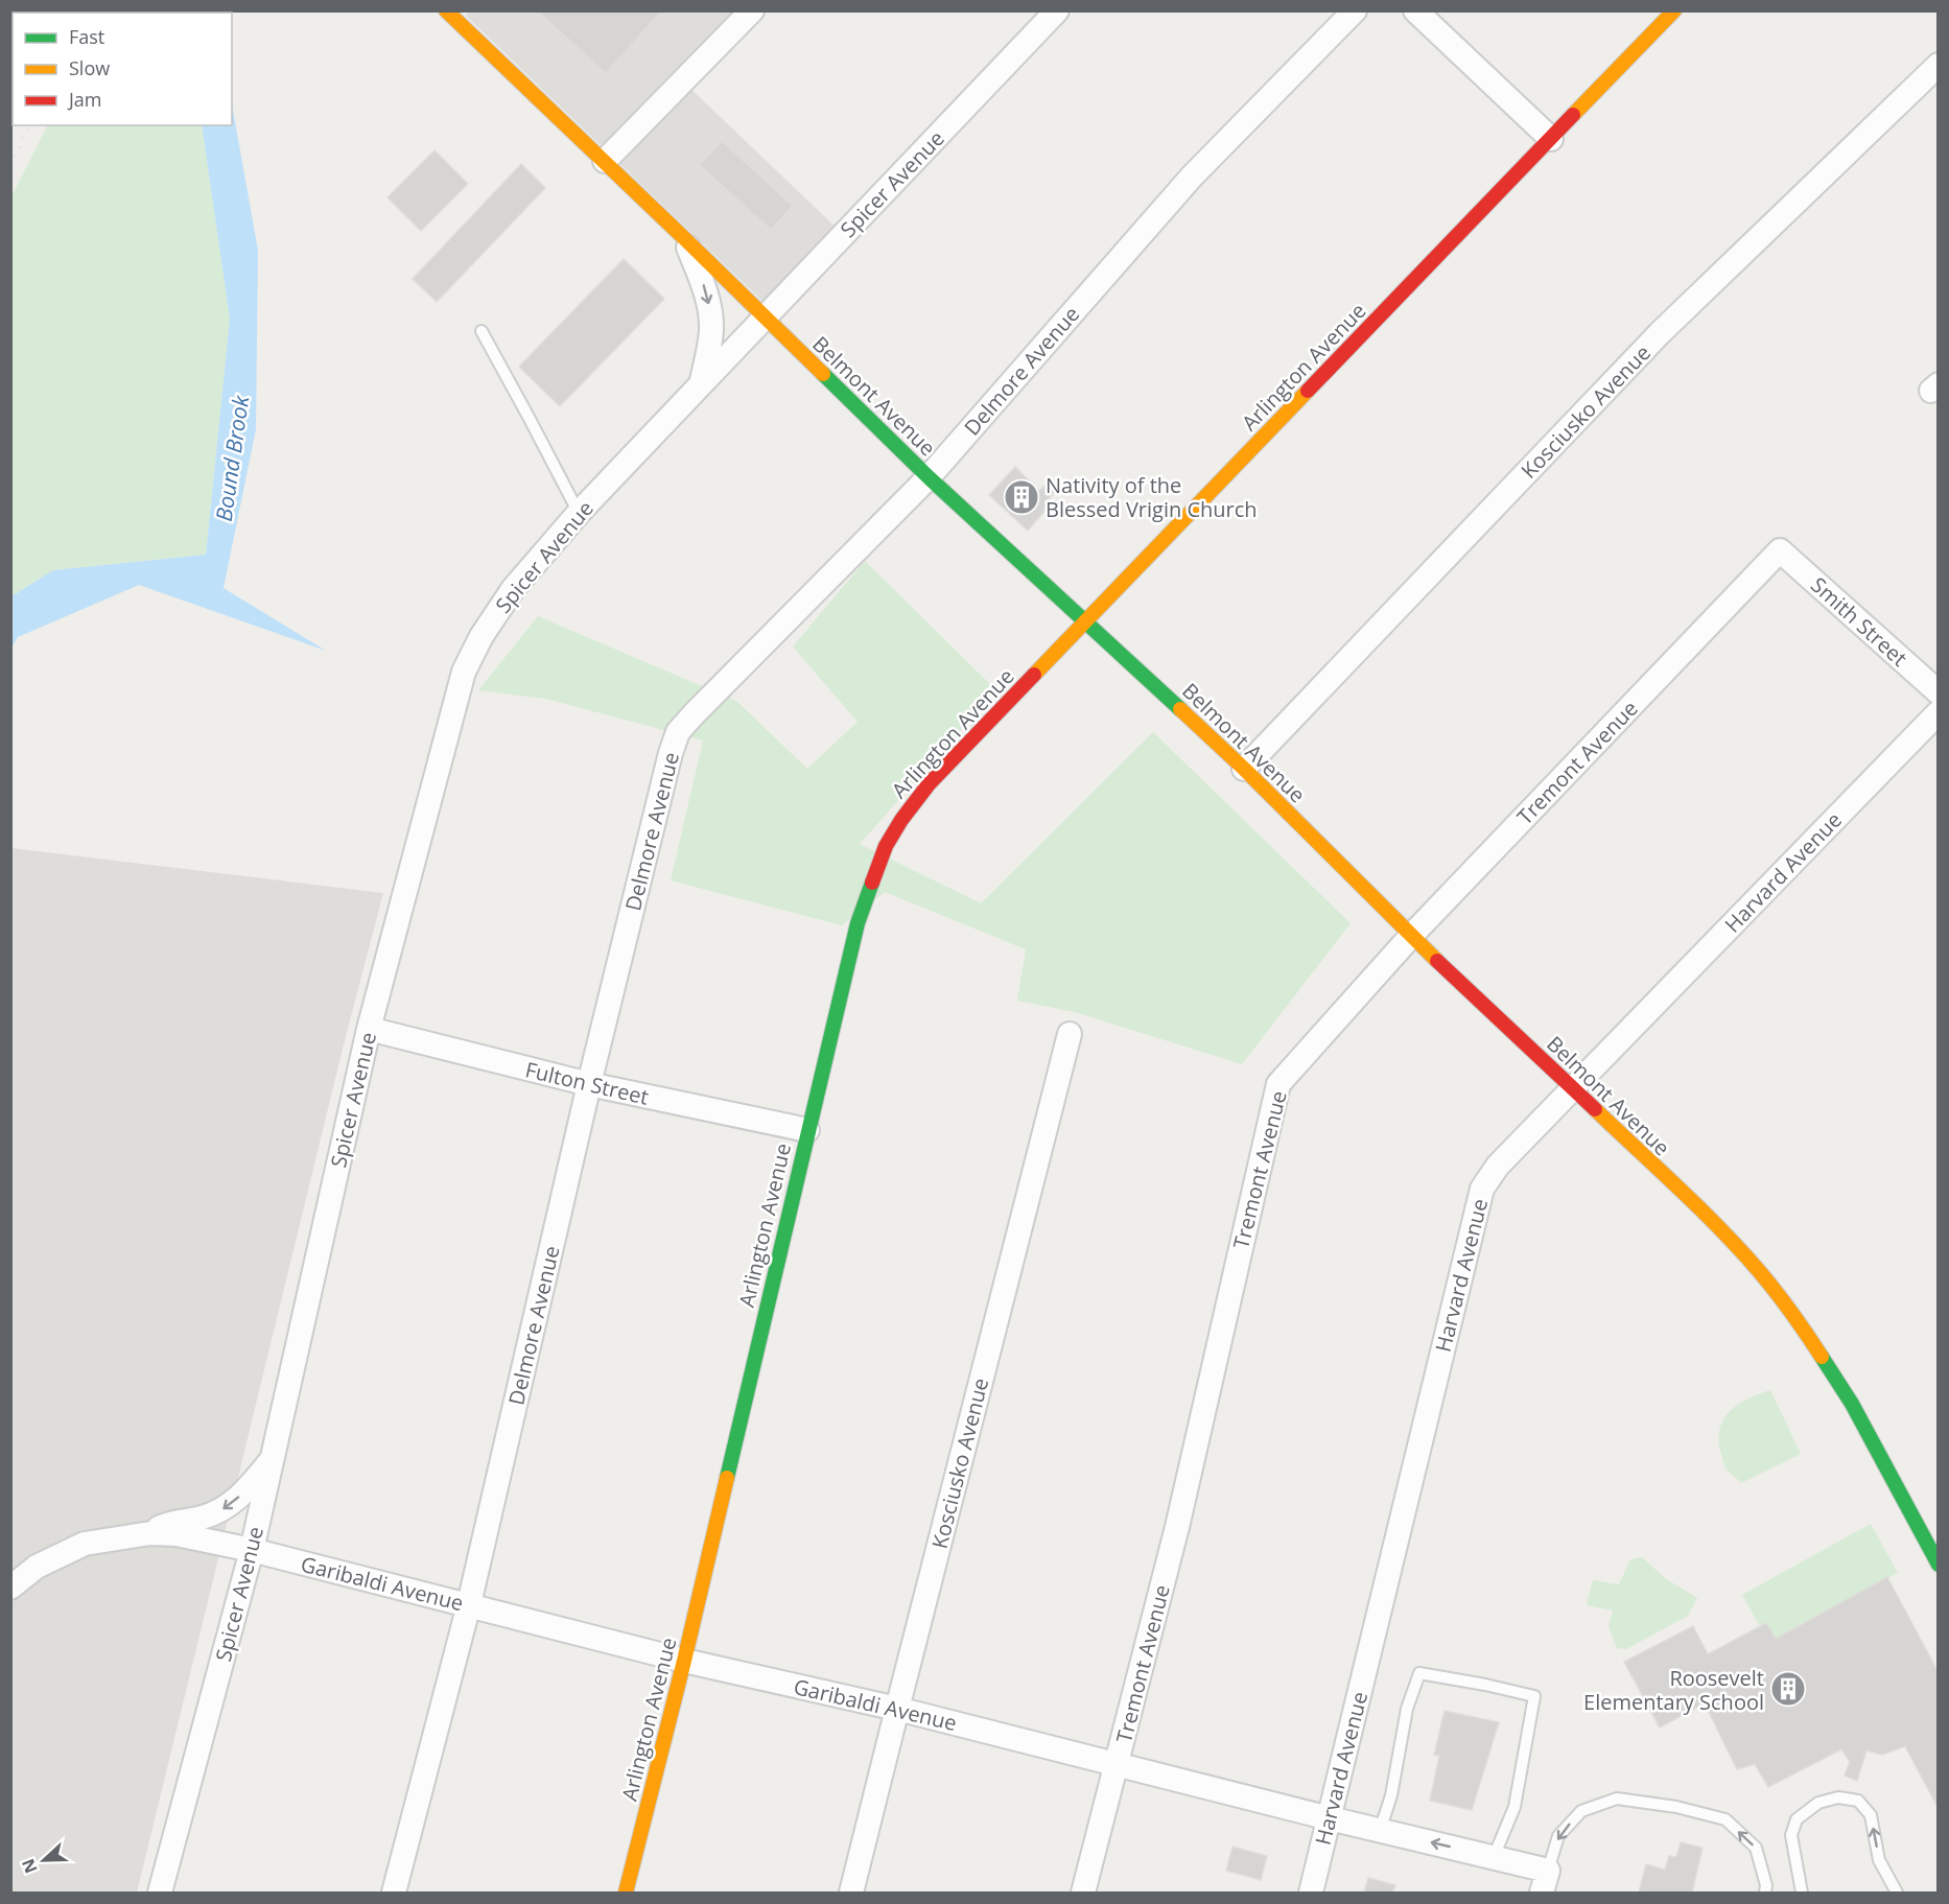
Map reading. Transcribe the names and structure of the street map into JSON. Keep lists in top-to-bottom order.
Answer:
{
  "streets": {
    "street": [
      "Spicer Avenue",
      "Arlington Avenue",
      "Delmore Avenue",
      "Belmont Avenue",
      "Kosciusko Avenue",
      "Smith Street",
      "Tremont Avenue",
      "Harvard Avenue",
      "Fulton Street",
      "Garibaldi Avenue"
    ]
  },
  "crossings": [
    ["Spicer Avenue", "Belmont Avenue"],
    ["Spicer Avenue", "Fulton Street"],
    ["Spicer Avenue", "Garibaldi Avenue"],
    ["Arlington Avenue", "Belmont Avenue"],
    ["Arlington Avenue", "Fulton Street"],
    ["Arlington Avenue", "Garibaldi Avenue"],
    ["Delmore Avenue", "Belmont Avenue"],
    ["Delmore Avenue", "Fulton Street"],
    ["Delmore Avenue", "Garibaldi Avenue"],
    ["Belmont Avenue", "Kosciusko Avenue"],
    ["Belmont Avenue", "Tremont Avenue"],
    ["Belmont Avenue", "Harvard Avenue"],
    ["Kosciusko Avenue", "Garibaldi Avenue"],
    ["Smith Street", "Tremont Avenue"],
    ["Tremont Avenue", "Garibaldi Avenue"],
    ["Harvard Avenue", "Garibaldi Avenue"]
  ],
  "water": ["Bound Brook"],
  "places": {
    "building": ["Nativity of the Blessed Vrigin Church", "Roosevelt Elementary School"]
  },
  "legend": ["Fast", "Slow", "Jam"],
  "north": "left"
}
